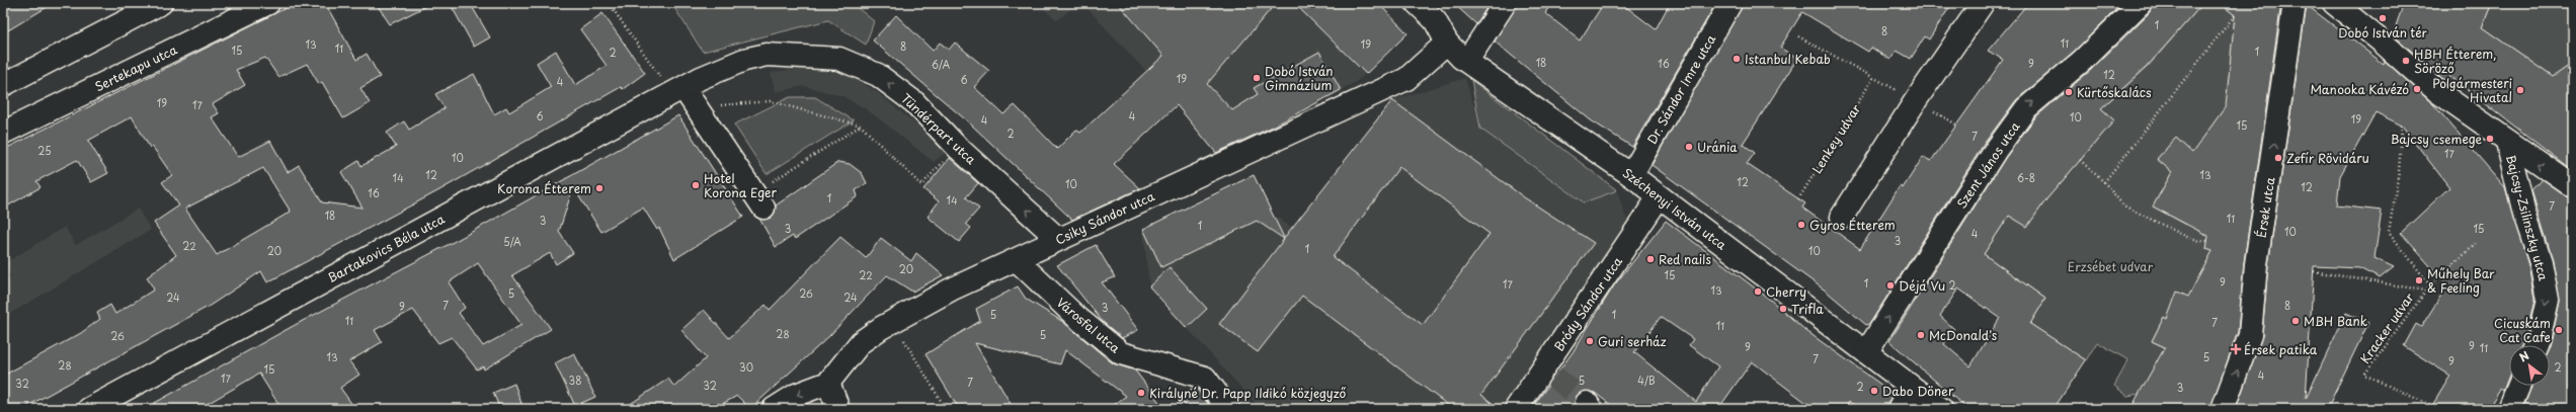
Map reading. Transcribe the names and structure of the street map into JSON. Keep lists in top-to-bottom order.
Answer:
{
  "streets": {
    "street": [
      "Sertekapu utca",
      "Dr. Sándor Imre utca",
      "Tündérpart utca",
      "Szent János utca",
      "Érsek utca",
      "Széchenyi István utca",
      "Csiky Sándor utca",
      "Bajcsy-Zsilinszky utca",
      "Bartakovics Béla utca",
      "Bródy Sándor utca",
      "Városfal utca"
    ],
    "path": ["Lenkey udvar", "Kracker udvar"]
  },
  "crossings": [
    ["Dr. Sándor Imre utca", "Széchenyi István utca"],
    ["Tündérpart utca", "Csiky Sándor utca"],
    ["Tündérpart utca", "Bartakovics Béla utca"],
    ["Szent János utca", "Széchenyi István utca"],
    ["Széchenyi István utca", "Csiky Sándor utca"],
    ["Széchenyi István utca", "Bródy Sándor utca"],
    ["Csiky Sándor utca", "Városfal utca"]
  ],
  "one_way": ["Tündérpart utca", "Érsek utca", "Bajcsy-Zsilinszky utca"],
  "parks": ["Erzsébet udvar"],
  "places": {
    "other": [
      "Dobó István tér",
      "Istanbul Kebab",
      "HBH Étterem, Söröző",
      "Dobó István Gimnázium",
      "Manooka Kávézó",
      "Polgármesteri Hivatal",
      "Kürtőskalács",
      "Bajcsy csemege",
      "Uránia",
      "Zefír Rövidáru",
      "Hotel Korona Eger",
      "Korona Étterem",
      "Gyros Étterem",
      "Red nails",
      "Műhely Bar & Feeling",
      "Déjá Vu",
      "Cherry",
      "Trifla",
      "MBH Bank",
      "Cicuskám Cat Cafe",
      "McDonald's",
      "Guri serház",
      "Dabo Döner",
      "Királyné Dr. Papp Ildikó közjegyző"
    ],
    "health": ["Érsek patika"]
  },
  "house_numbers": [
    "1",
    "8",
    "11",
    "13",
    "19",
    "8",
    "11",
    "15",
    "1",
    "2",
    "18",
    "16",
    "9",
    "6/A",
    "12",
    "19",
    "6",
    "4",
    "19",
    "17",
    "6",
    "4",
    "10",
    "19",
    "4",
    "15",
    "2",
    "7",
    "25",
    "17",
    "10",
    "12",
    "13",
    "14",
    "6-8",
    "12",
    "10",
    "12",
    "16",
    "1",
    "14",
    "7",
    "18",
    "11",
    "3",
    "1",
    "3",
    "15",
    "10",
    "4",
    "3",
    "5/A",
    "22",
    "1",
    "20",
    "10",
    "20",
    "22",
    "15",
    "9",
    "1",
    "17",
    "2",
    "13",
    "5",
    "26",
    "24",
    "24",
    "7",
    "8",
    "9",
    "3",
    "5",
    "1",
    "11",
    "7",
    "11",
    "28",
    "5",
    "26",
    "9",
    "9",
    "11",
    "13",
    "5",
    "7",
    "9",
    "28",
    "30",
    "2",
    "15",
    "4",
    "17",
    "38",
    "5",
    "4/B",
    "7",
    "32",
    "32",
    "2",
    "3"
  ],
  "north": "top left"
}
